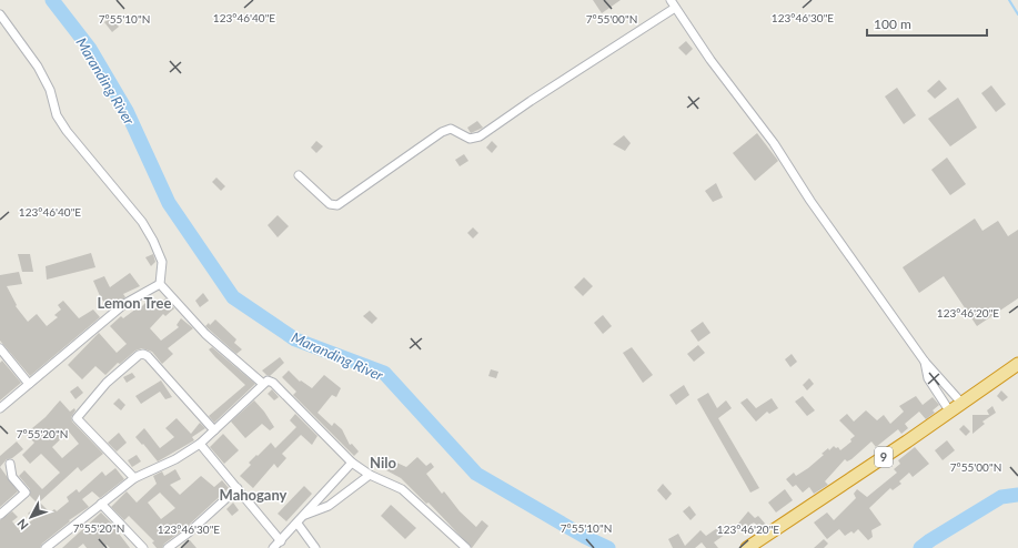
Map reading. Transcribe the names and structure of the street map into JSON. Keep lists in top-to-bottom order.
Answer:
{
  "streets": {
    "highway": ["9"]
  },
  "districts": ["Lemon Tree", "Nilo", "Mahogany"],
  "water": ["Maranding River"],
  "scale_bar": "100 m",
  "north": "bottom left",
  "coordinates": [
    "123°46'40\"E",
    "123°46'30\"E",
    "7°55'10\"N",
    "7°55'00\"N",
    "123°46'20\"E",
    "7°55'20\"N"
  ]
}
